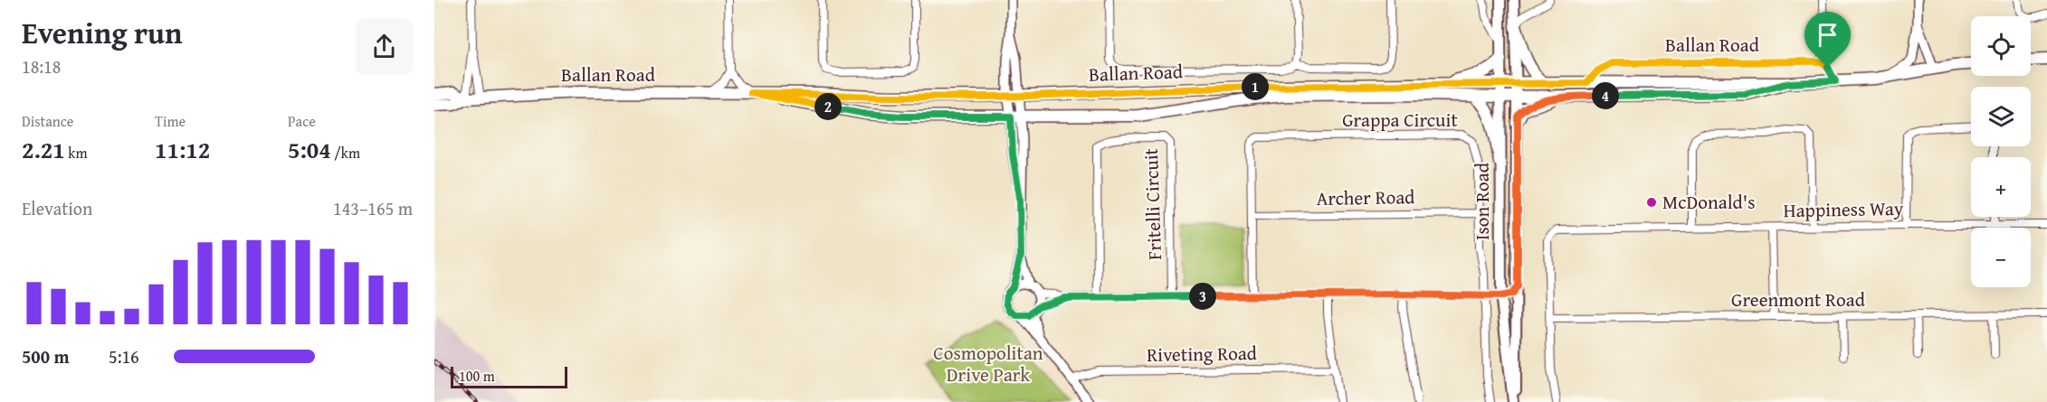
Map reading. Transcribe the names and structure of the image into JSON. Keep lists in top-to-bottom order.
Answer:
{
  "streets": {
    "main road": ["Ballan Road", "Ison Road"],
    "street": [
      "Grappa Circuit",
      "Archer Road",
      "Fritelli Circuit",
      "Happiness Way",
      "Greenmont Road",
      "Riveting Road"
    ]
  },
  "crossings": [
    ["Ballan Road", "Ison Road"],
    ["Grappa Circuit", "Archer Road"],
    ["Happiness Way", "Greenmont Road"]
  ],
  "parks": ["Cosmopolitan Drive Park"],
  "places": ["McDonald's"],
  "scale_bar": "100 m",
  "page": {
    "heading": ["Evening run", "18:18"],
    "map_buttons": ["+", "−"],
    "pins": [
      "1",
      "4",
      "2",
      "3"
    ],
    "stats": [
      ["Distance", "2.21 km"],
      ["Time", "11:12"],
      ["Pace", "5:04 /km"]
    ],
    "chart": ["Elevation", "143–165 m"],
    "list": [
      {
        "name": "500 m",
        "note": "5:16"
      }
    ],
    "scale": "100 m"
  }
}
